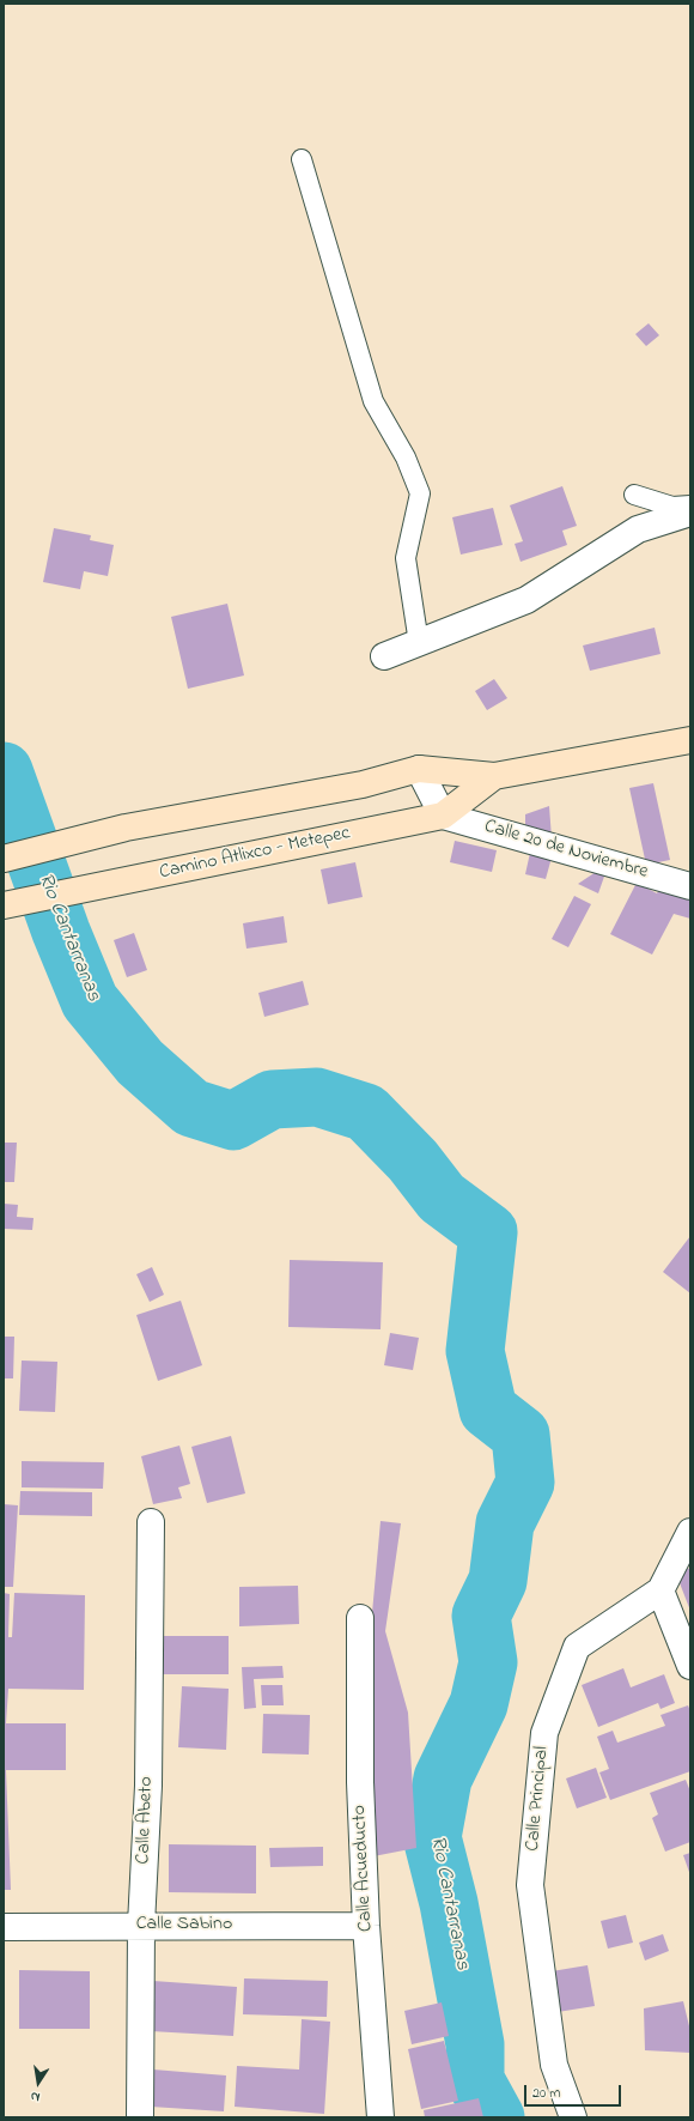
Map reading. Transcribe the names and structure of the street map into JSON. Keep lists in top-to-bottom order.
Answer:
{
  "streets": {
    "main road": ["Camino Atlixco - Metepec"],
    "street": [
      "Calle 20 de Noviembre",
      "Calle Principal",
      "Calle Abeto",
      "Calle Acueducto",
      "Calle Sabino"
    ]
  },
  "crossings": [
    ["Calle 20 de Noviembre", "Camino Atlixco - Metepec"],
    ["Calle Abeto", "Calle Sabino"],
    ["Calle Acueducto", "Calle Sabino"]
  ],
  "water": ["Rio Cantarranas"],
  "scale_bar": "20 m",
  "north": "bottom"
}
